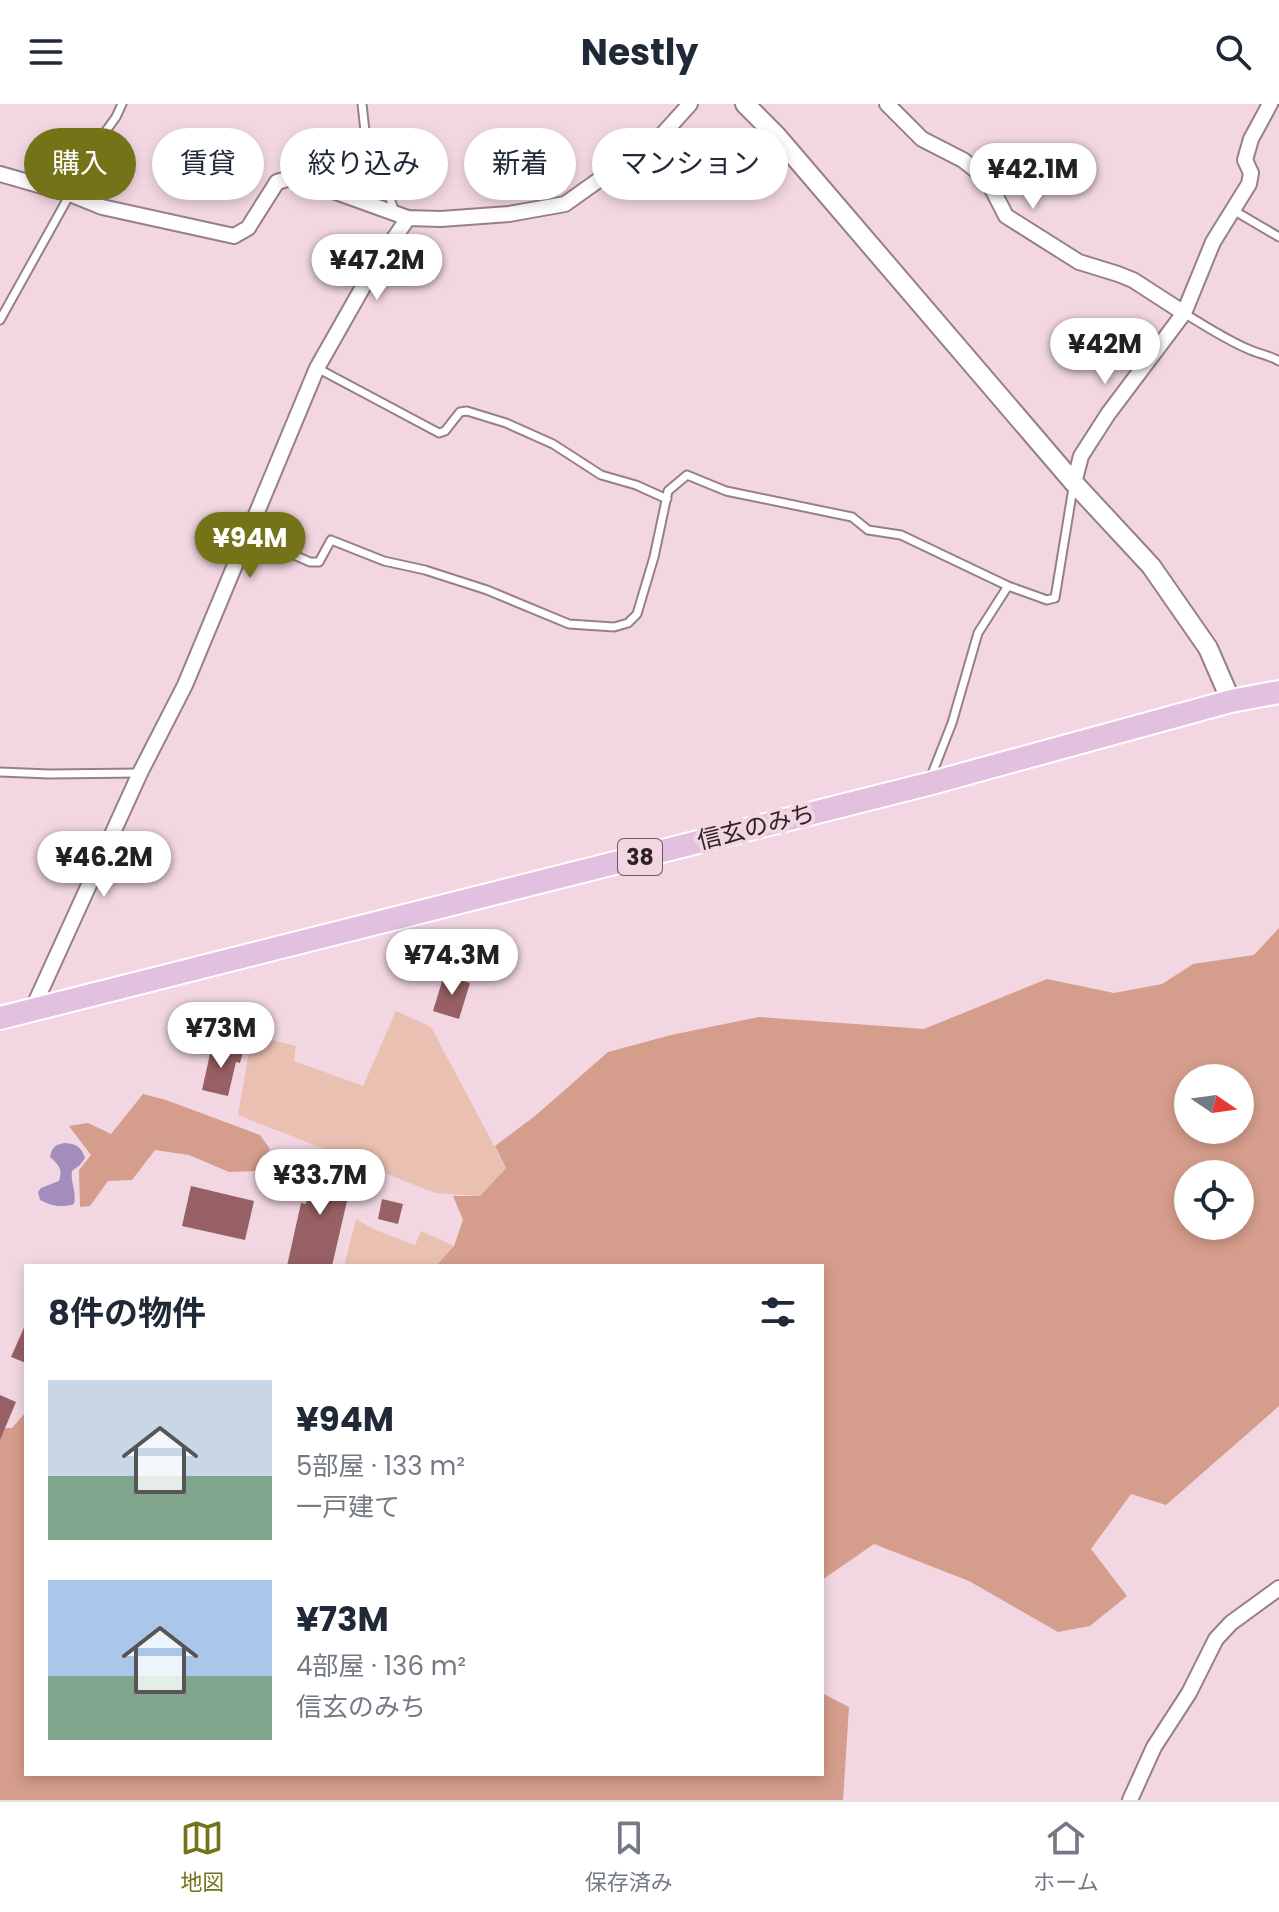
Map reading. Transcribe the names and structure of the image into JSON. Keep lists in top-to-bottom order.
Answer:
{
  "streets": {
    "main road": ["信玄のみち", "38"]
  },
  "north": "right",
  "page": {
    "header": "Nestly",
    "chip": [
      "購入",
      "賃貸",
      "絞り込み",
      "新着",
      "マンション"
    ],
    "price": [
      "¥42.1M",
      "¥47.2M",
      "¥42M",
      "¥94M",
      "¥46.2M",
      "¥74.3M",
      "¥73M",
      "¥33.7M"
    ],
    "heading": "8件の物件",
    "list": [
      {
        "name": "¥94M",
        "note": "5部屋 · 133 m² · 一戸建て"
      },
      {
        "name": "¥73M",
        "note": "4部屋 · 136 m² · 信玄のみち"
      }
    ],
    "tabs": ["地図", "保存済み", "ホーム"]
  }
}
